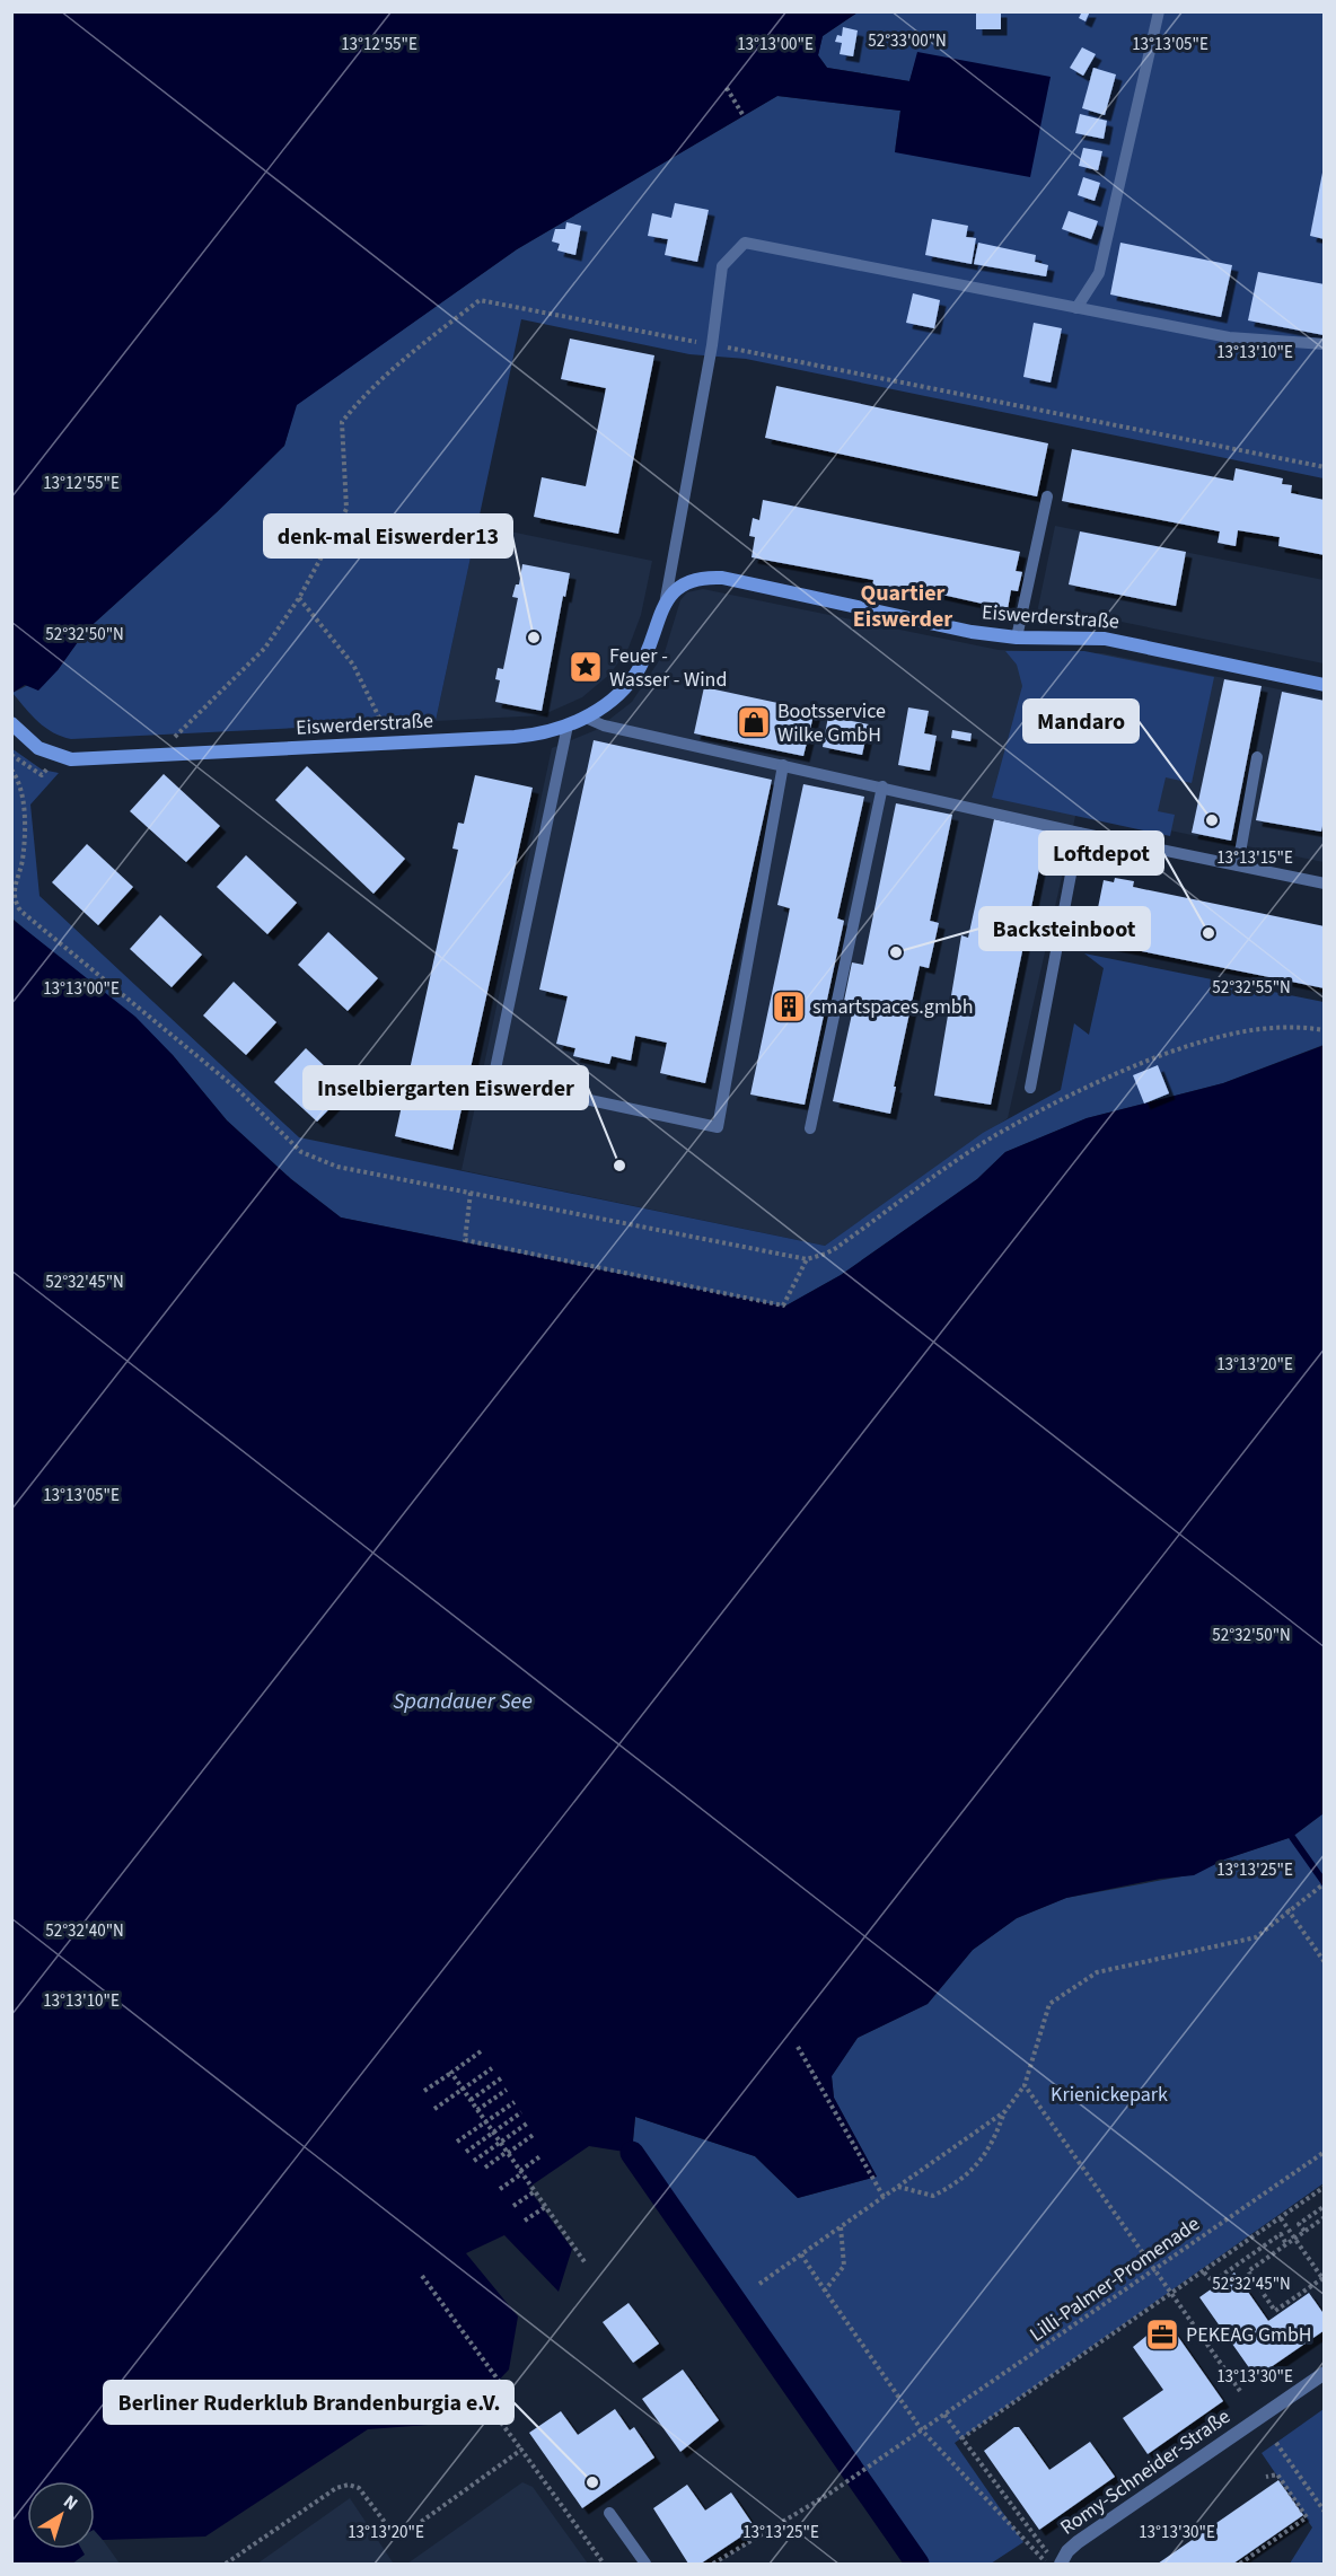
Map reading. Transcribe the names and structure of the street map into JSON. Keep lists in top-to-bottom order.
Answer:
{
  "streets": {
    "street": ["Eiswerderstraße", "Romy-Schneider-Straße"],
    "path": ["Lilli-Palmer-Promenade"]
  },
  "districts": ["Quartier Eiswerder"],
  "water": ["Spandauer See"],
  "parks": ["Krienickepark"],
  "places": {
    "other": [
      "denk-mal Eiswerder13",
      "Mandaro",
      "Loftdepot",
      "Backsteinboot",
      "Inselbiergarten Eiswerder",
      "Berliner Ruderklub Brandenburgia e.V."
    ],
    "place": ["Feuer - Wasser - Wind"],
    "shop": ["Bootsservice Wilke GmbH"],
    "building": ["smartspaces.gmbh"],
    "office": ["PEKEAG GmbH"]
  },
  "north": "top right",
  "coordinates": [
    "52°33'00\"N",
    "13°12'55\"E",
    "13°13'05\"E",
    "13°13'00\"E",
    "13°13'10\"E",
    "52°32'50\"N",
    "13°13'15\"E",
    "52°32'55\"N",
    "52°32'45\"N",
    "13°13'20\"E",
    "13°13'25\"E",
    "52°32'40\"N",
    "13°13'30\"E"
  ]
}
